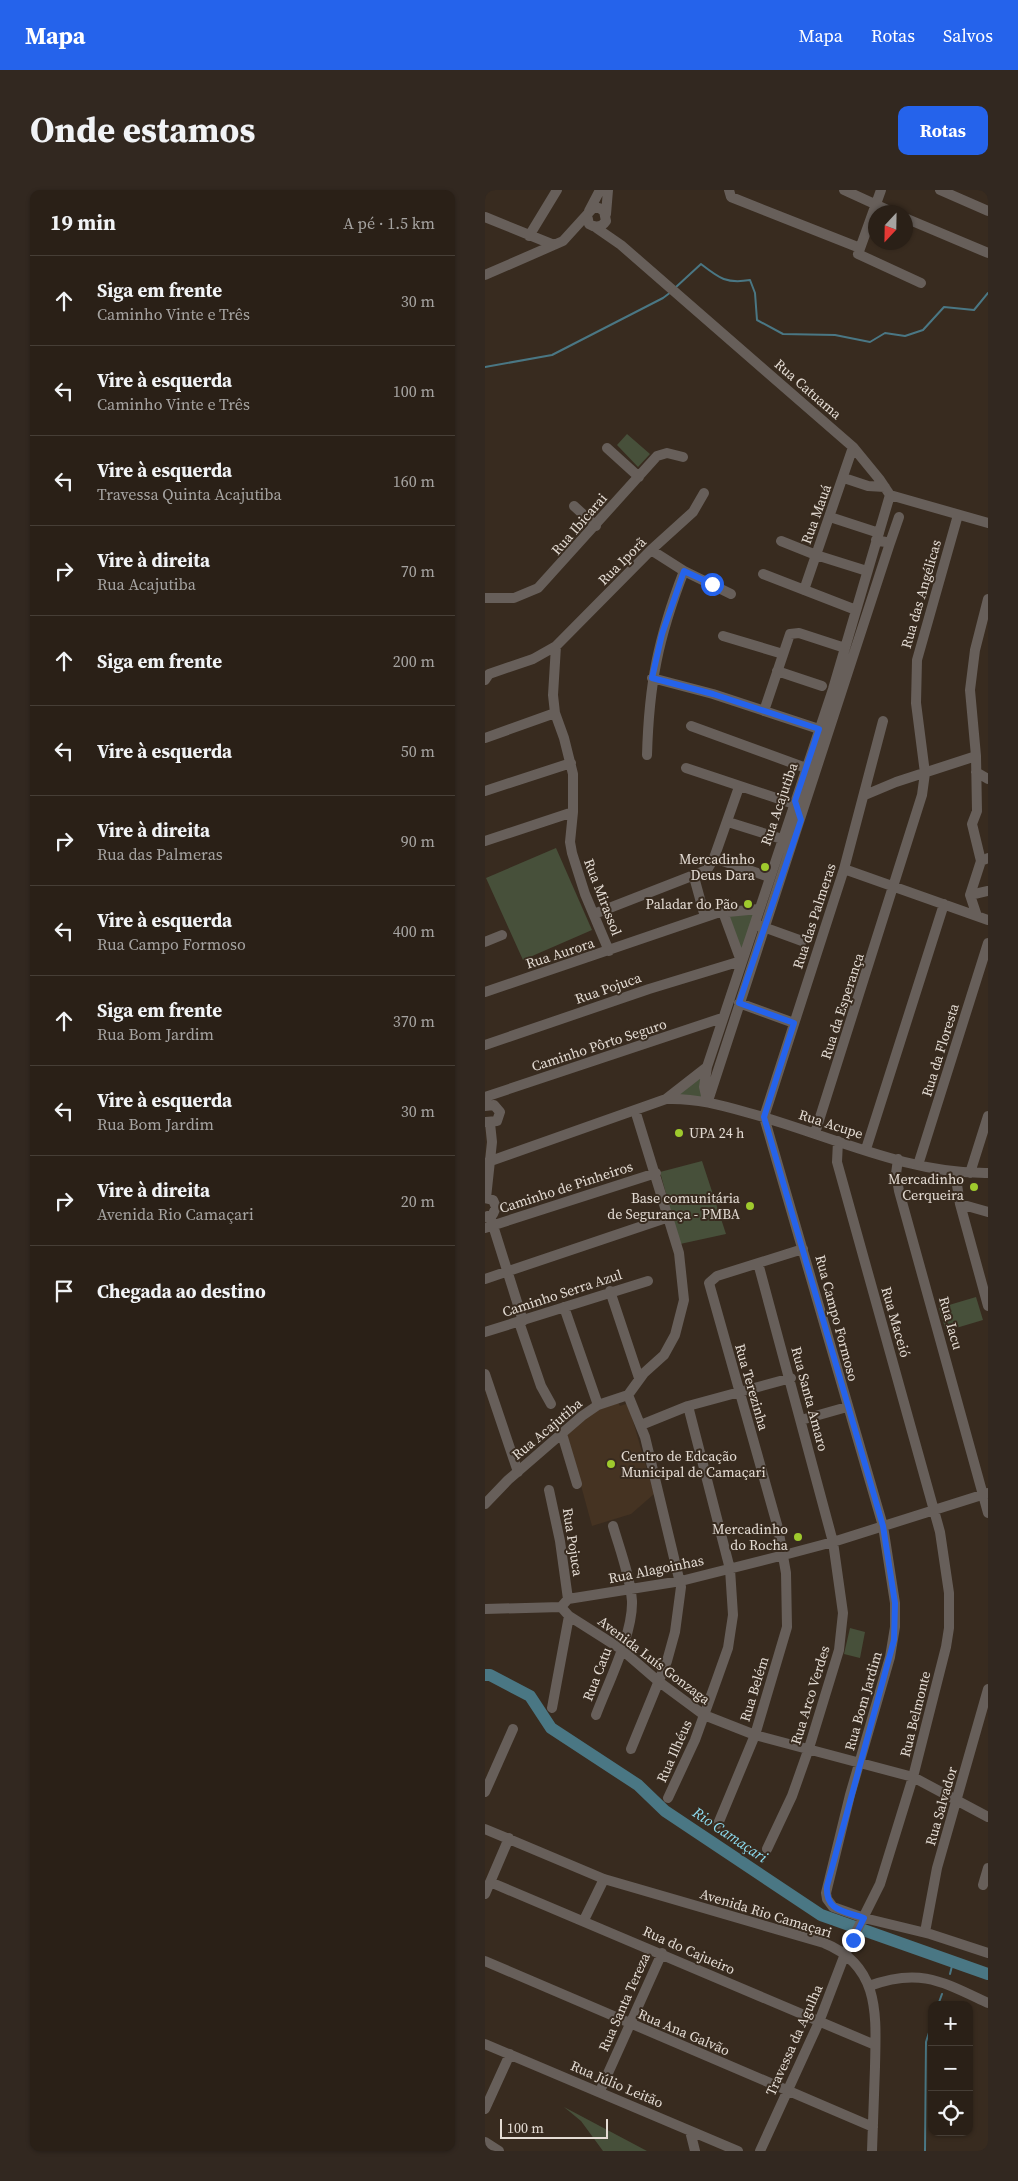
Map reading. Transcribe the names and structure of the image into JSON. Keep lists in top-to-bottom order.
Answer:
{
  "streets": {
    "street": [
      "Rua Catuama",
      "Rua Mauá",
      "Rua Ibicarai",
      "Rua Iporã",
      "Rua das Angélicas",
      "Rua Acajutiba",
      "Rua Mirassol",
      "Rua das Palmeras",
      "Rua Aurora",
      "Rua Pojuca",
      "Rua da Esperança",
      "Caminho Pôrto Seguro",
      "Rua da Floresta",
      "Rua Acupe",
      "Caminho de Pinheiros",
      "Caminho Serra Azul",
      "Rua Campo Formoso",
      "Rua Maceió",
      "Rua Iacu",
      "Rua Terezinha",
      "Rua Santa Amaro",
      "Rua Alagoinhas",
      "Avenida Luís Gonzaga",
      "Rua Catu",
      "Rua Belém",
      "Rua Arco Verdes",
      "Rua Bom Jardim",
      "Rua Belmonte",
      "Rua Ilhéus",
      "Rua Salvador",
      "Avenida Rio Camaçari",
      "Rua do Cajueiro",
      "Rua Santa Tereza",
      "Rua Ana Galvão",
      "Travessa da Agulha",
      "Rua Júlio Leitão"
    ]
  },
  "crossings": [
    ["Rua Catuama", "Rua Mauá"],
    ["Rua Catuama", "Rua Acajutiba"],
    ["Rua Iporã", "Rua Mirassol"],
    ["Rua das Angélicas", "Rua da Esperança"],
    ["Rua Acajutiba", "Rua Aurora"],
    ["Rua Acajutiba", "Rua Pojuca"],
    ["Rua Acajutiba", "Caminho Pôrto Seguro"],
    ["Rua Acajutiba", "Rua Acupe"],
    ["Rua Mirassol", "Rua Aurora"],
    ["Rua das Palmeras", "Rua Acupe"],
    ["Rua das Palmeras", "Rua Campo Formoso"],
    ["Rua Pojuca", "Rua Alagoinhas"],
    ["Rua Pojuca", "Avenida Luís Gonzaga"],
    ["Rua da Esperança", "Rua Acupe"],
    ["Rua da Floresta", "Rua Acupe"],
    ["Rua Acupe", "Rua Campo Formoso"],
    ["Rua Acupe", "Rua Maceió"],
    ["Rua Acupe", "Rua Iacu"],
    ["Rua Campo Formoso", "Rua Alagoinhas"],
    ["Rua Campo Formoso", "Rua Bom Jardim"],
    ["Rua Maceió", "Rua Alagoinhas"],
    ["Rua Maceió", "Rua Belmonte"],
    ["Rua Iacu", "Rua Alagoinhas"],
    ["Rua Terezinha", "Rua Santa Amaro"],
    ["Rua Terezinha", "Rua Alagoinhas"],
    ["Rua Terezinha", "Rua Belém"],
    ["Rua Santa Amaro", "Rua Alagoinhas"],
    ["Rua Santa Amaro", "Rua Arco Verdes"],
    ["Rua Alagoinhas", "Avenida Luís Gonzaga"],
    ["Rua Alagoinhas", "Rua Catu"],
    ["Rua Alagoinhas", "Rua Belém"],
    ["Rua Alagoinhas", "Rua Arco Verdes"],
    ["Rua Alagoinhas", "Rua Bom Jardim"],
    ["Rua Alagoinhas", "Rua Belmonte"],
    ["Rua Alagoinhas", "Rua Ilhéus"],
    ["Avenida Luís Gonzaga", "Rua Catu"],
    ["Avenida Luís Gonzaga", "Rua Belém"],
    ["Avenida Luís Gonzaga", "Rua Arco Verdes"],
    ["Avenida Luís Gonzaga", "Rua Bom Jardim"],
    ["Avenida Luís Gonzaga", "Rua Belmonte"],
    ["Avenida Luís Gonzaga", "Rua Ilhéus"],
    ["Avenida Luís Gonzaga", "Rua Salvador"],
    ["Rua Bom Jardim", "Rua Belmonte"],
    ["Rua Bom Jardim", "Rua Salvador"],
    ["Rua Bom Jardim", "Travessa da Agulha"],
    ["Rua Belmonte", "Travessa da Agulha"],
    ["Avenida Rio Camaçari", "Rua do Cajueiro"],
    ["Avenida Rio Camaçari", "Rua Ana Galvão"],
    ["Avenida Rio Camaçari", "Travessa da Agulha"],
    ["Rua do Cajueiro", "Rua Santa Tereza"],
    ["Rua do Cajueiro", "Travessa da Agulha"],
    ["Rua Santa Tereza", "Rua Ana Galvão"],
    ["Rua Santa Tereza", "Rua Júlio Leitão"],
    ["Rua Ana Galvão", "Travessa da Agulha"]
  ],
  "water": ["Rio Camaçari"],
  "places": [
    "Mercadinho Deus Dara",
    "Paladar do Pão",
    "UPA 24 h",
    "Mercadinho Cerqueira",
    "Base comunitária de Segurança - PMBA",
    "Centro de Edcação Municipal de Camaçari",
    "Mercadinho do Rocha"
  ],
  "scale_bar": "100 m",
  "north": "bottom",
  "page": {
    "header": "Mapa",
    "nav": ["Mapa", "Rotas", "Salvos"],
    "title": "Onde estamos",
    "buttons": "Rotas",
    "heading": ["19 min", "A pé · 1.5 km"],
    "list": [
      ["Siga em frente", "Caminho Vinte e Três", "30 m"],
      ["Vire à esquerda", "Caminho Vinte e Três", "100 m"],
      ["Vire à esquerda", "Travessa Quinta Acajutiba", "160 m"],
      ["Vire à direita", "Rua Acajutiba", "70 m"],
      ["Siga em frente", "200 m"],
      ["Vire à esquerda", "50 m"],
      ["Vire à direita", "Rua das Palmeras", "90 m"],
      ["Vire à esquerda", "Rua Campo Formoso", "400 m"],
      ["Siga em frente", "Rua Bom Jardim", "370 m"],
      ["Vire à esquerda", "Rua Bom Jardim", "30 m"],
      ["Vire à direita", "Avenida Rio Camaçari", "20 m"],
      "Chegada ao destino"
    ],
    "map_buttons": ["+", "−"],
    "scale": "100 m"
  }
}
